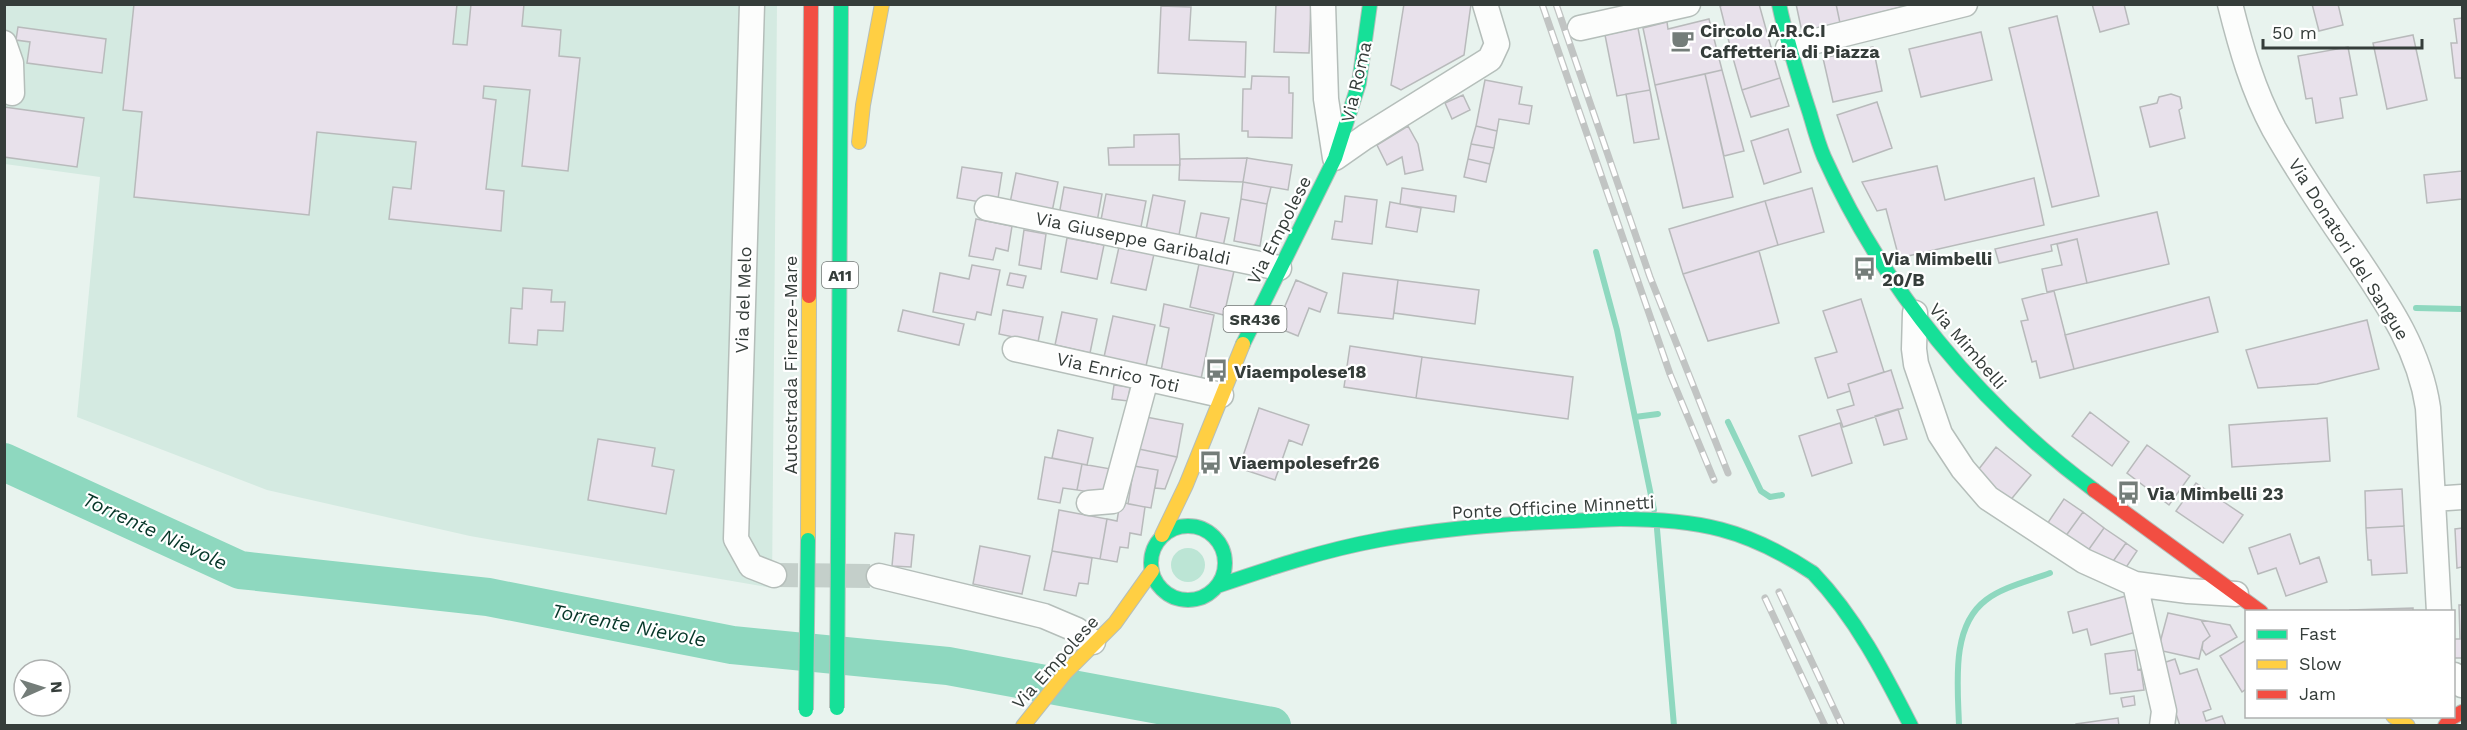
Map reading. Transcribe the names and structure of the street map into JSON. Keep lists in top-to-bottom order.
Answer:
{
  "streets": {
    "main road": [
      "Via Roma",
      "Via Empolese",
      "A11",
      "SR436",
      "Via Mimbelli",
      "Autostrada Firenze-Mare",
      "Ponte Officine Minnetti"
    ],
    "street": [
      "Via Giuseppe Garibaldi",
      "Via Donatori del Sangue",
      "Via del Melo",
      "Via Enrico Toti"
    ]
  },
  "crossings": [
    ["Via Roma", "Via Empolese"],
    ["Via Empolese", "Via Giuseppe Garibaldi"],
    ["Via Empolese", "Via Enrico Toti"],
    ["Via Empolese", "Ponte Officine Minnetti"]
  ],
  "water": ["Torrente Nievole"],
  "places": {
    "cafe": ["Circolo A.R.C.I Caffetteria di Piazza"],
    "bus stop": [
      "Via Mimbelli 20/B",
      "Viaempolese18",
      "Viaempolesefr26",
      "Via Mimbelli 23"
    ]
  },
  "legend": ["Fast", "Slow", "Jam"],
  "scale_bar": "50 m",
  "north": "right"
}
